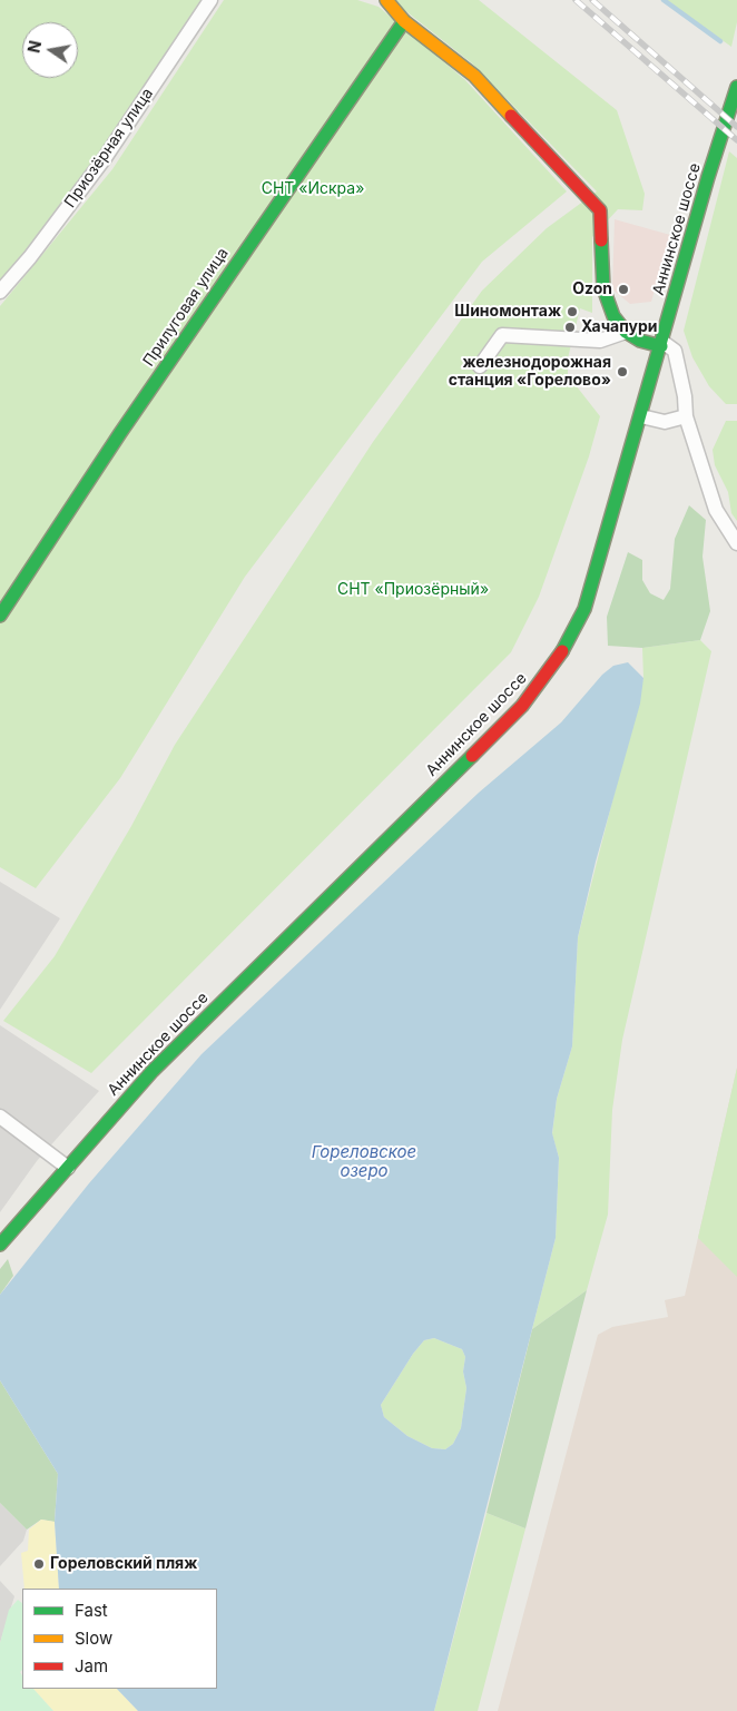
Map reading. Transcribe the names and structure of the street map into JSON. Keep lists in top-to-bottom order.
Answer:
{
  "streets": {
    "main road": ["Аннинское шоссе", "Прилуговая улица"],
    "street": ["Приозёрная улица"]
  },
  "water": ["Гореловское озеро"],
  "parks": ["СНТ «Искра»", "СНТ «Приозёрный»"],
  "places": [
    "Ozon",
    "Шиномонтаж",
    "Хачапури",
    "железнодорожная станция «Горелово»",
    "Гореловский пляж"
  ],
  "legend": ["Fast", "Slow", "Jam"],
  "north": "left"
}
